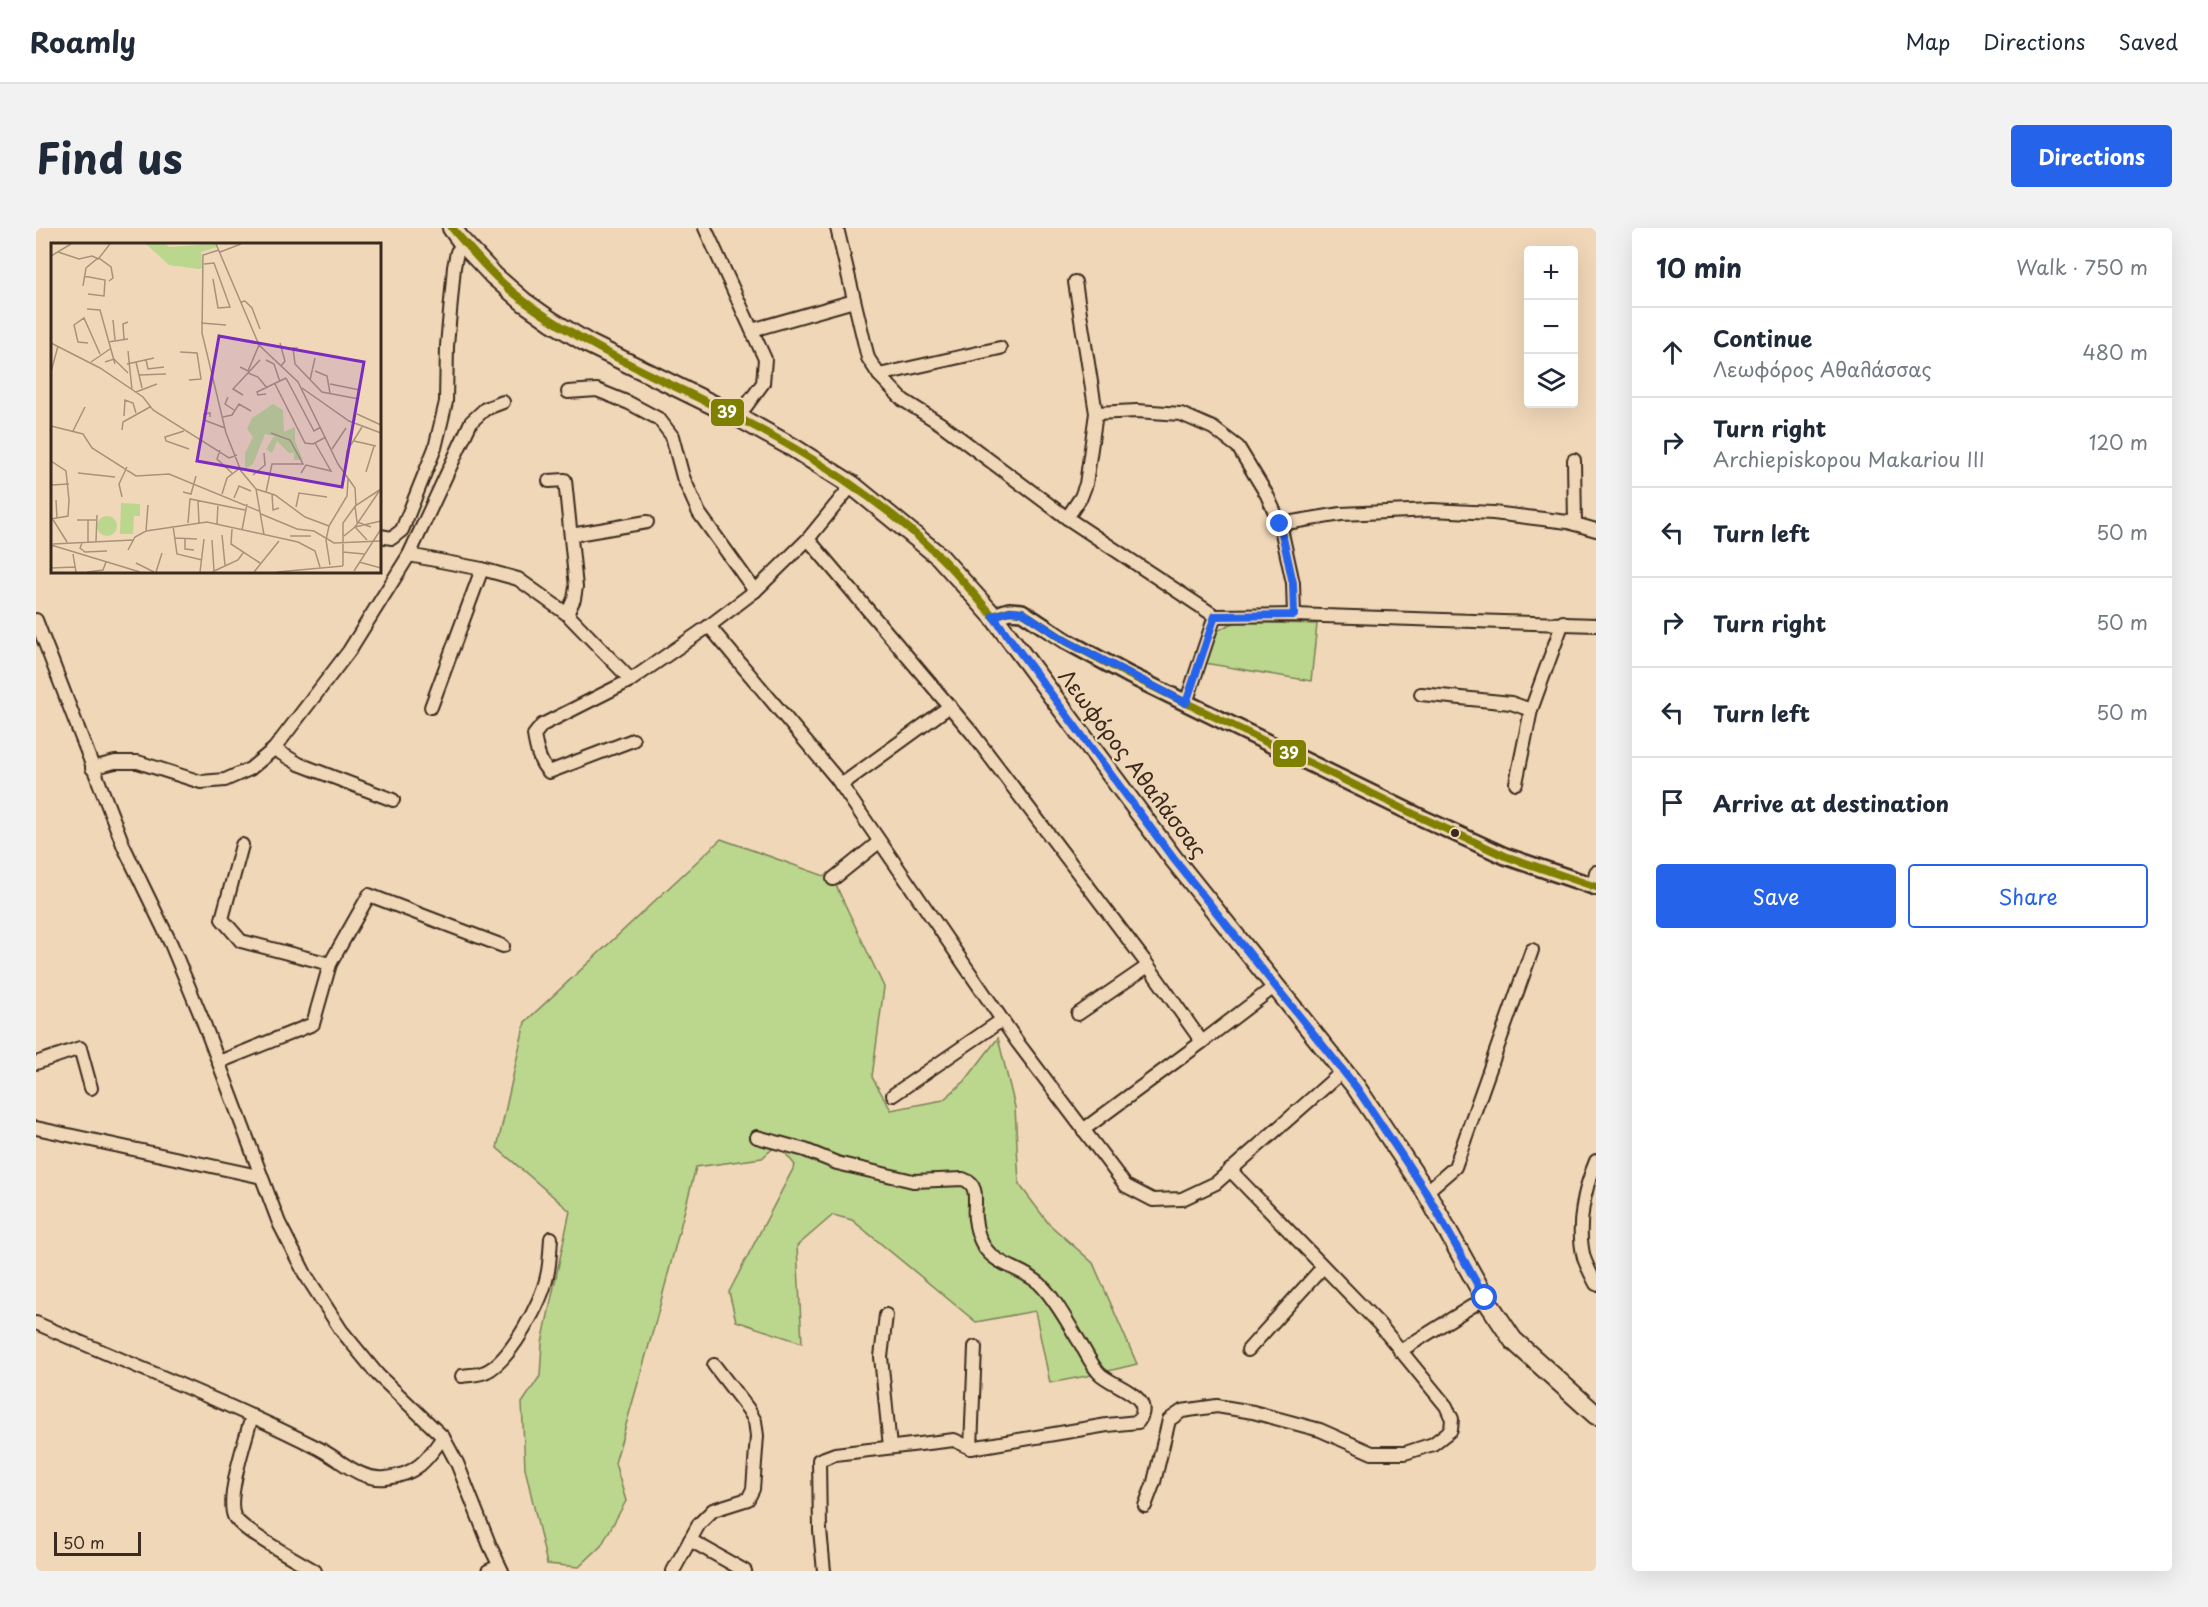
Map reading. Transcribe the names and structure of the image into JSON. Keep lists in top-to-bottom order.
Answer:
{
  "streets": {
    "main road": ["Λεωφόρος Αθαλάσσας"]
  },
  "lines": ["transit line 39"],
  "scale_bar": "50 m",
  "page": {
    "header": "Roamly",
    "nav": ["Map", "Directions", "Saved"],
    "title": "Find us",
    "buttons": [
      "Directions",
      ["Save", "Share"]
    ],
    "heading": ["10 min", "Walk · 750 m"],
    "map_buttons": ["+", "−"],
    "list": [
      ["Continue", "Λεωφόρος Αθαλάσσας", "480 m"],
      ["Turn right", "Archiepiskopou Makariou III", "120 m"],
      ["Turn left", "50 m"],
      ["Turn right", "50 m"],
      ["Turn left", "50 m"],
      "Arrive at destination"
    ],
    "scale": "50 m"
  }
}
